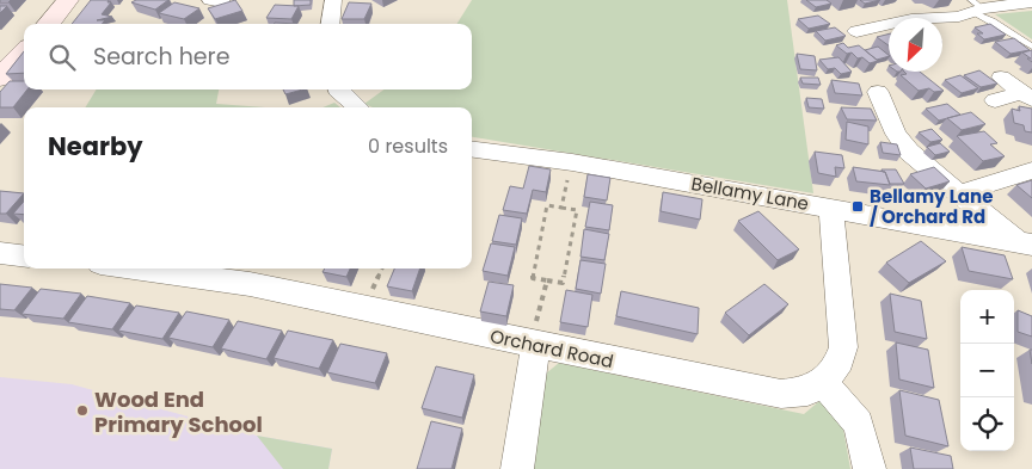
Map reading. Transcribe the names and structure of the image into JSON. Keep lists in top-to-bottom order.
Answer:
{
  "streets": {
    "street": ["Bellamy Lane", "Orchard Road"]
  },
  "crossings": [
    ["Bellamy Lane", "Orchard Road"]
  ],
  "places": {
    "transit": ["Bellamy Lane / Orchard Rd"],
    "other": ["Wood End Primary School"]
  },
  "north": "bottom left",
  "page": {
    "search": "Search here",
    "heading": ["Nearby", "0 results"],
    "map_buttons": ["+", "−"]
  }
}
